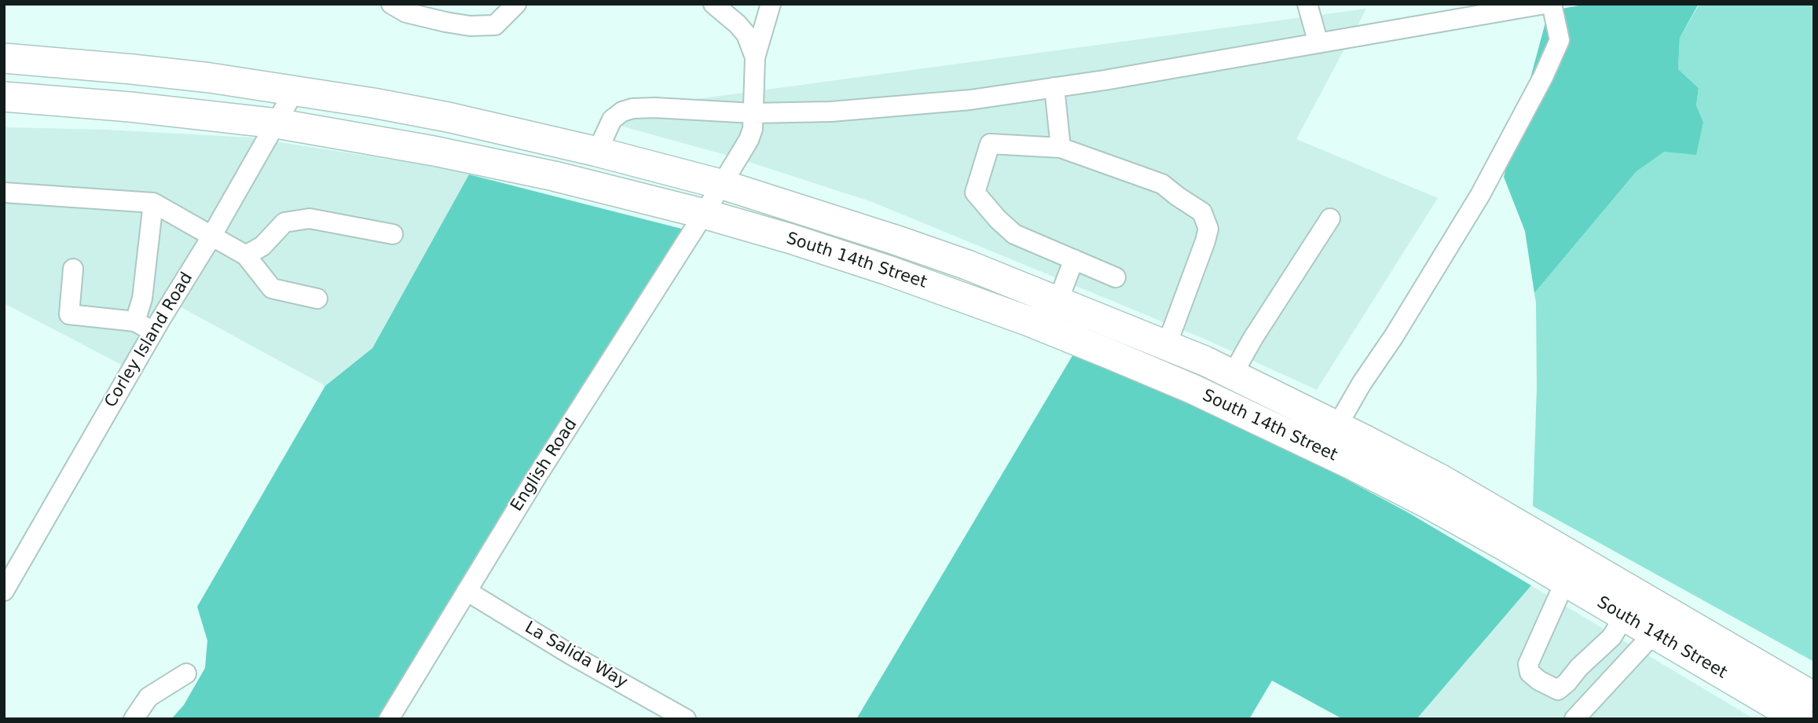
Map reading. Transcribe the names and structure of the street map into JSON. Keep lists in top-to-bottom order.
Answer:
{
  "streets": {
    "highway": ["South 14th Street"],
    "street": ["Corley Island Road", "English Road", "La Salida Way"]
  },
  "crossings": [
    ["South 14th Street", "Corley Island Road"],
    ["South 14th Street", "English Road"],
    ["English Road", "La Salida Way"]
  ]
}
